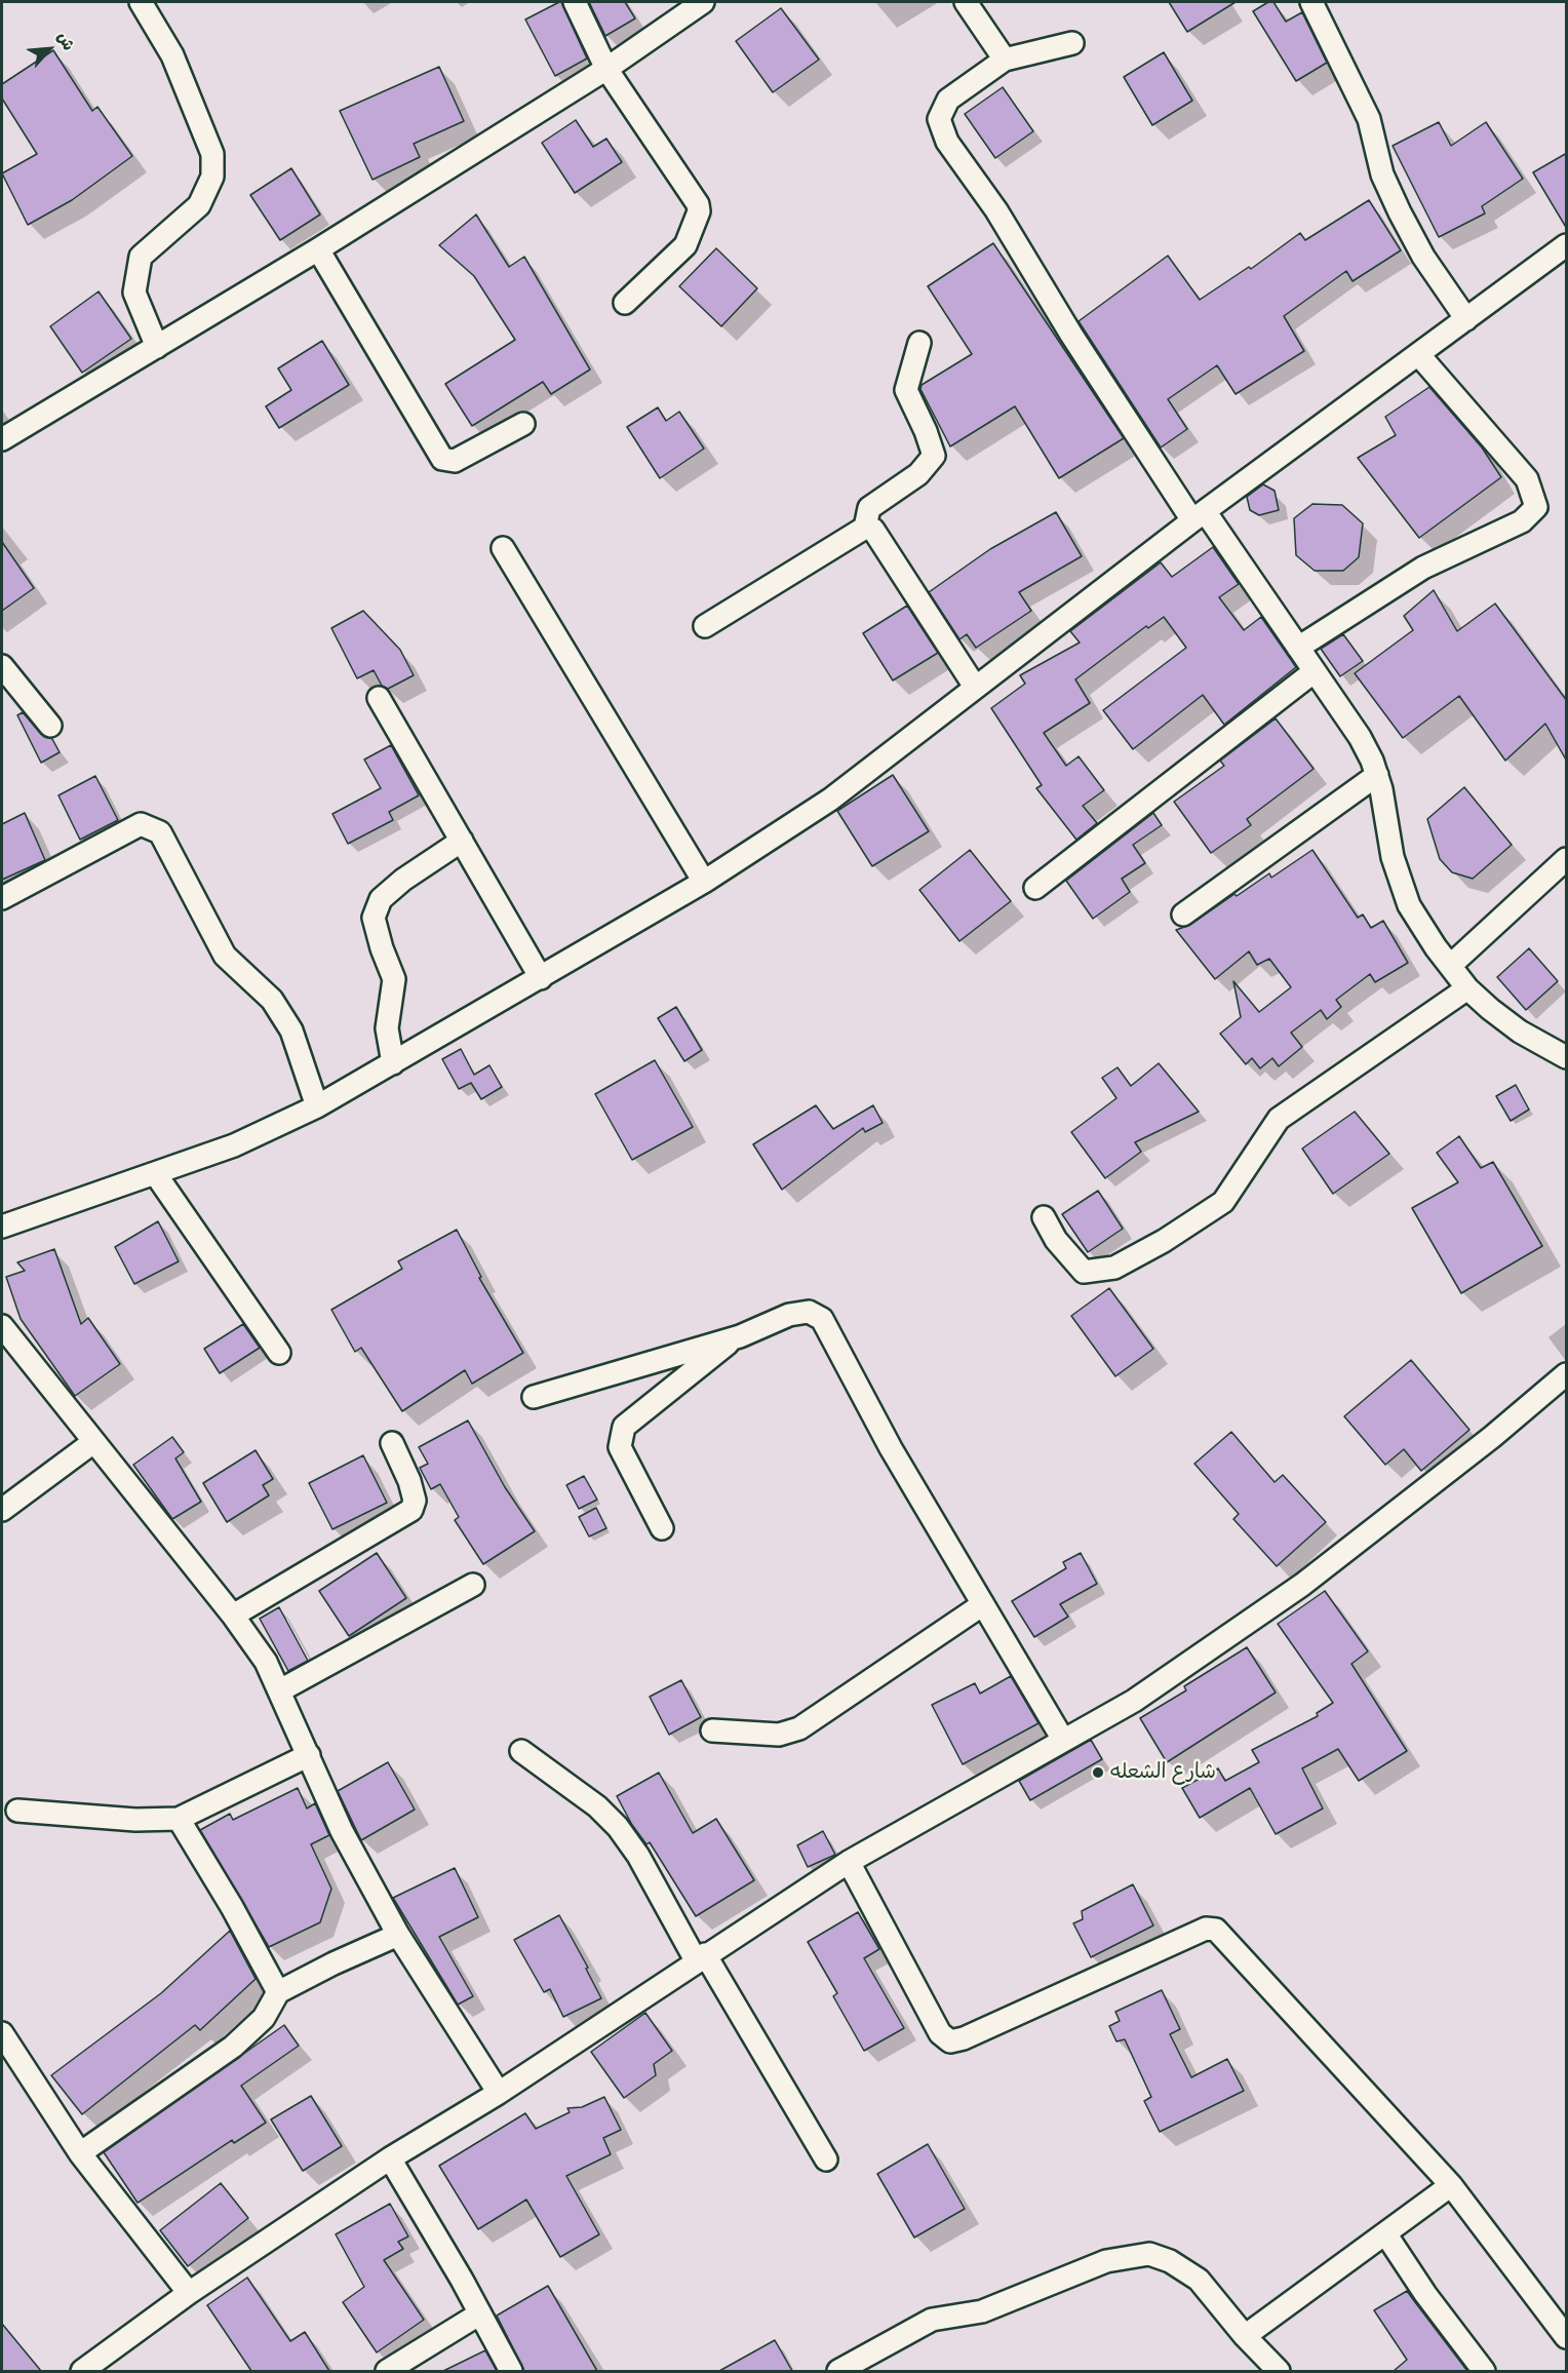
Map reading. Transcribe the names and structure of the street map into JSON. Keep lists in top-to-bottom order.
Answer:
{
  "places": ["شارع الشعله"],
  "north": "top right"
}
